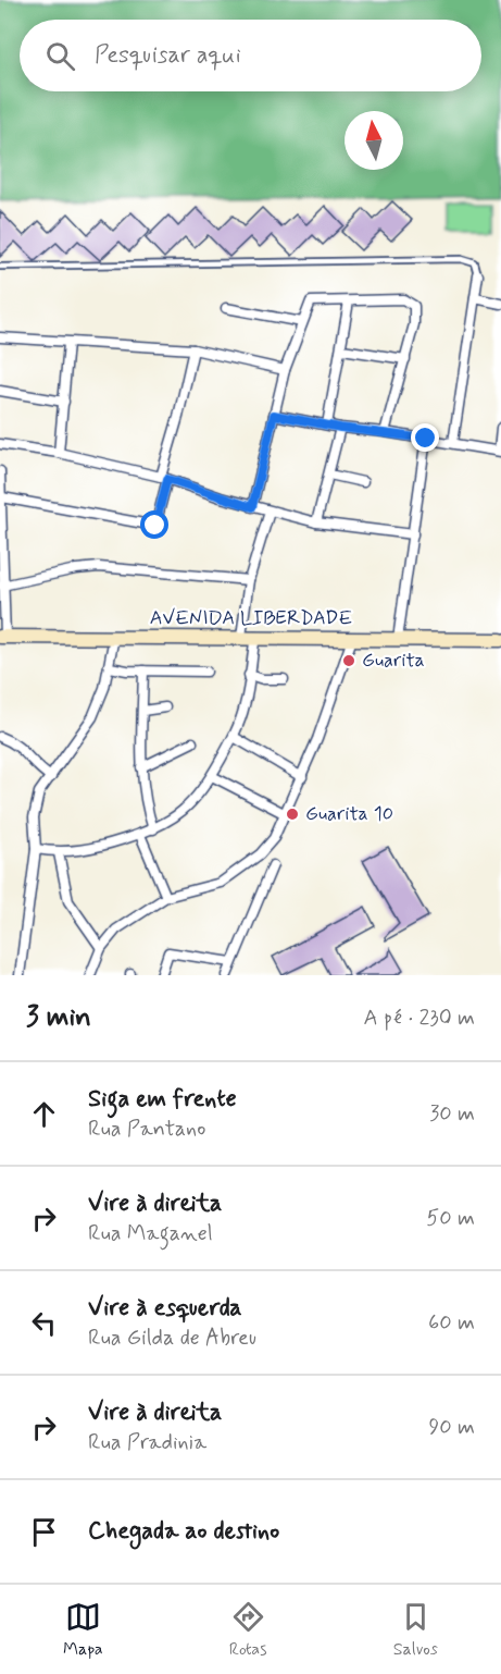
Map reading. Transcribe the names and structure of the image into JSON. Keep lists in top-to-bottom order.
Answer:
{
  "streets": {
    "main road": ["AVENIDA LIBERDADE"]
  },
  "places": ["Guarita", "Guarita 10"],
  "north": "top",
  "page": {
    "search": "Pesquisar aqui",
    "heading": ["3 min", "A pé · 230 m"],
    "list": [
      ["Siga em frente", "Rua Pantano", "30 m"],
      ["Vire à direita", "Rua Maganel", "50 m"],
      ["Vire à esquerda", "Rua Gilda de Abreu", "60 m"],
      ["Vire à direita", "Rua Pradinia", "90 m"],
      "Chegada ao destino"
    ],
    "nav": ["Mapa", "Rotas", "Salvos"]
  }
}
